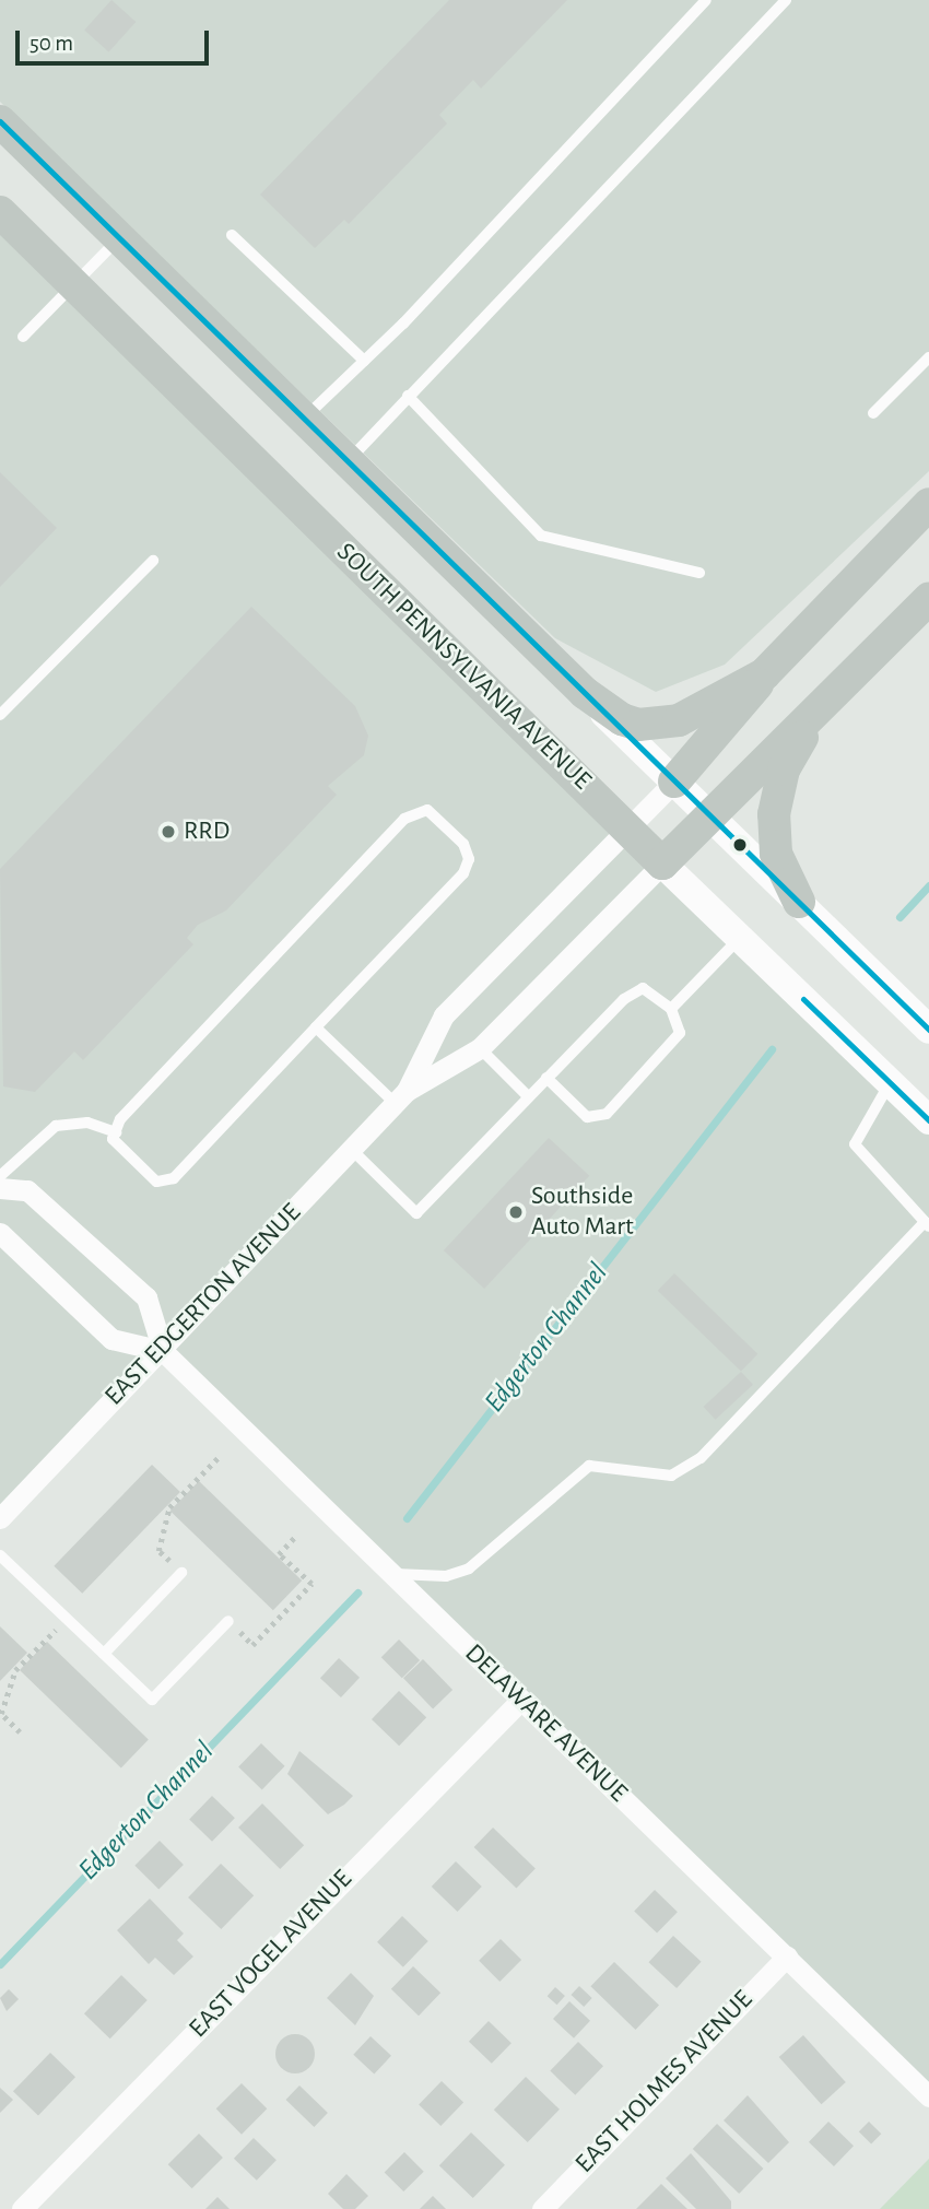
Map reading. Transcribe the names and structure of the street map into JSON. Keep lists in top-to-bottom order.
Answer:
{
  "streets": {
    "main road": ["SOUTH PENNSYLVANIA AVENUE"],
    "street": [
      "EAST EDGERTON AVENUE",
      "DELAWARE AVENUE",
      "EAST VOGEL AVENUE",
      "EAST HOLMES AVENUE"
    ]
  },
  "crossings": [
    ["SOUTH PENNSYLVANIA AVENUE", "EAST EDGERTON AVENUE"],
    ["EAST EDGERTON AVENUE", "DELAWARE AVENUE"],
    ["DELAWARE AVENUE", "EAST VOGEL AVENUE"],
    ["DELAWARE AVENUE", "EAST HOLMES AVENUE"]
  ],
  "water": ["Edgerton Channel"],
  "places": ["RRD", "Southside Auto Mart"],
  "scale_bar": "50 m"
}
